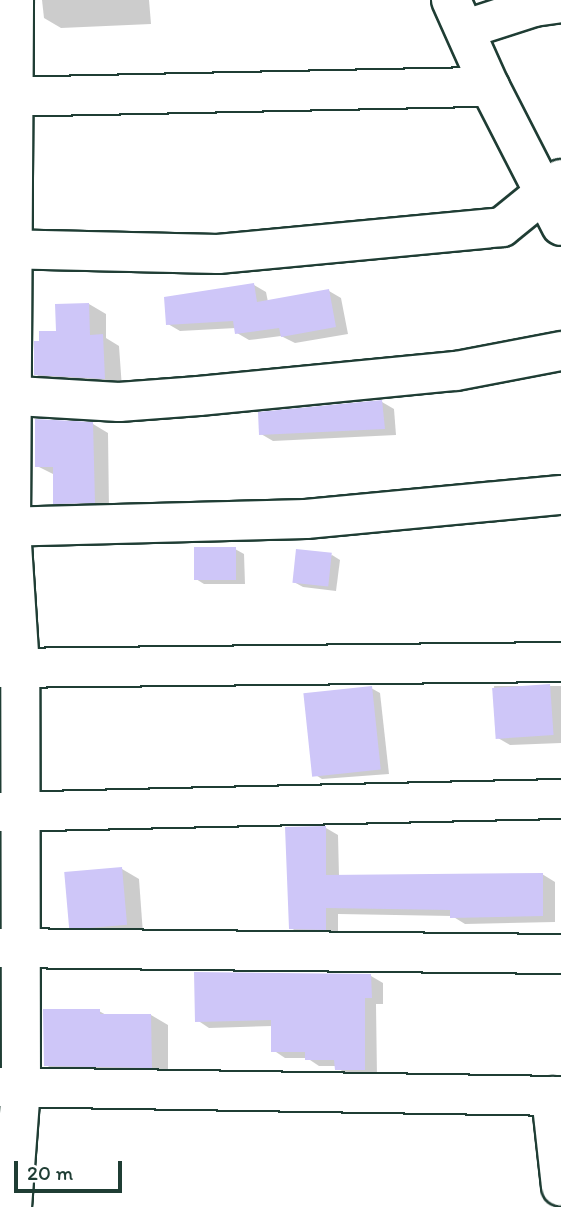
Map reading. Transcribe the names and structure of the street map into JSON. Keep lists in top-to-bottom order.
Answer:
{
  "scale_bar": "20 m"
}
